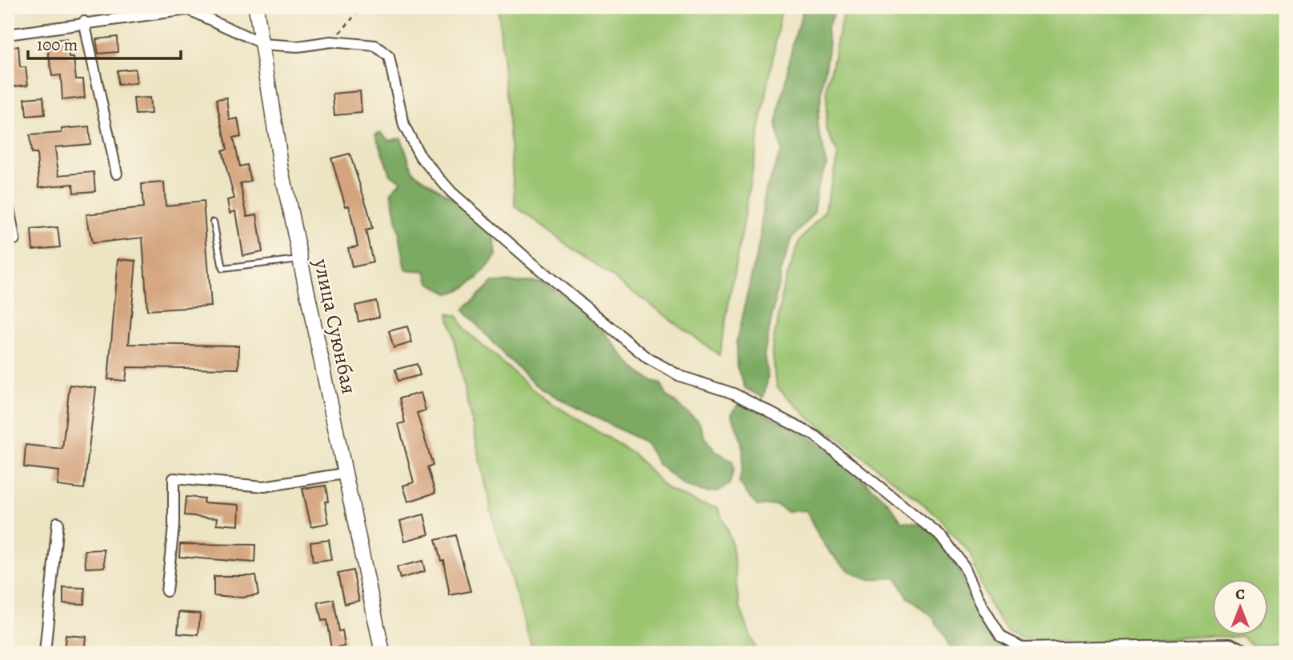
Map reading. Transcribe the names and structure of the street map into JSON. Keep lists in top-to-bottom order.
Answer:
{
  "streets": {
    "main road": ["улица Суюнбая"]
  },
  "scale_bar": "100 m",
  "north": "top"
}
